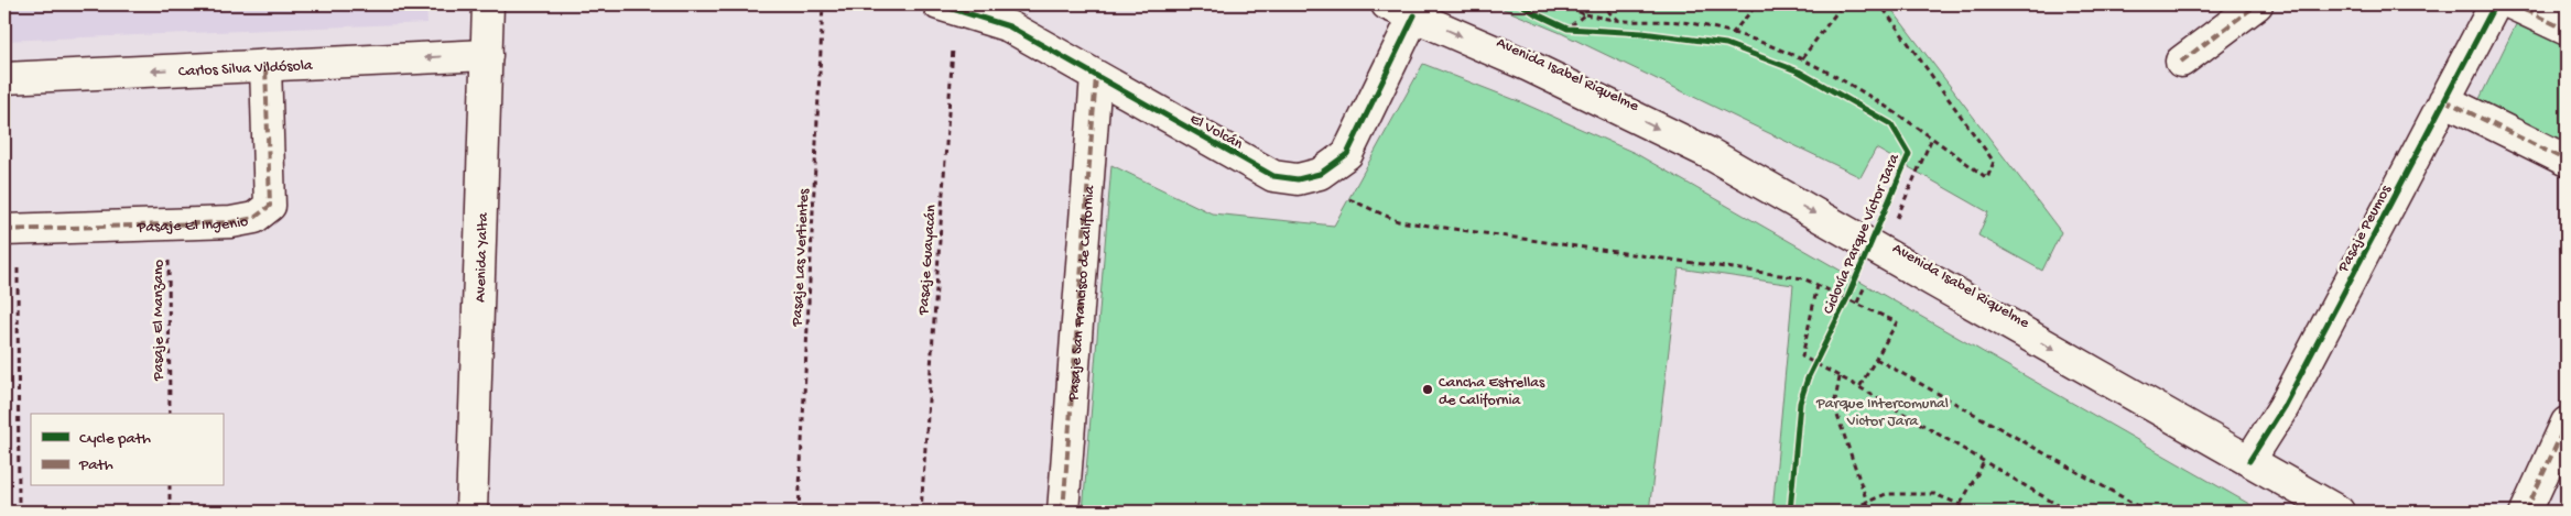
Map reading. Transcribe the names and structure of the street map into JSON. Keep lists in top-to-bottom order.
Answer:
{
  "streets": {
    "street": [
      "Carlos Silva Vildósola",
      "Avenida Isabel Riquelme",
      "El Volcán",
      "Pasaje El Ingenio",
      "Pasaje Peumos",
      "Avenida Yalta",
      "Pasaje San Francisco de California"
    ],
    "path": ["Pasaje Las Vertientes", "Pasaje Guayacán", "Pasaje El Manzano"],
    "cycle path": ["Ciclovía Parque Víctor Jara"]
  },
  "crossings": [
    ["Carlos Silva Vildósola", "Pasaje El Ingenio"],
    ["Carlos Silva Vildósola", "Avenida Yalta"],
    ["Avenida Isabel Riquelme", "El Volcán"],
    ["Avenida Isabel Riquelme", "Pasaje Peumos"],
    ["Avenida Isabel Riquelme", "Ciclovía Parque Víctor Jara"],
    ["El Volcán", "Pasaje Guayacán"],
    ["El Volcán", "Pasaje San Francisco de California"],
    ["Pasaje El Ingenio", "Pasaje El Manzano"]
  ],
  "one_way": ["Carlos Silva Vildósola", "Avenida Isabel Riquelme"],
  "parks": ["Parque Intercomunal Victor Jara"],
  "places": ["Cancha Estrellas de California"],
  "legend": ["Cycle path", "Path"]
}
